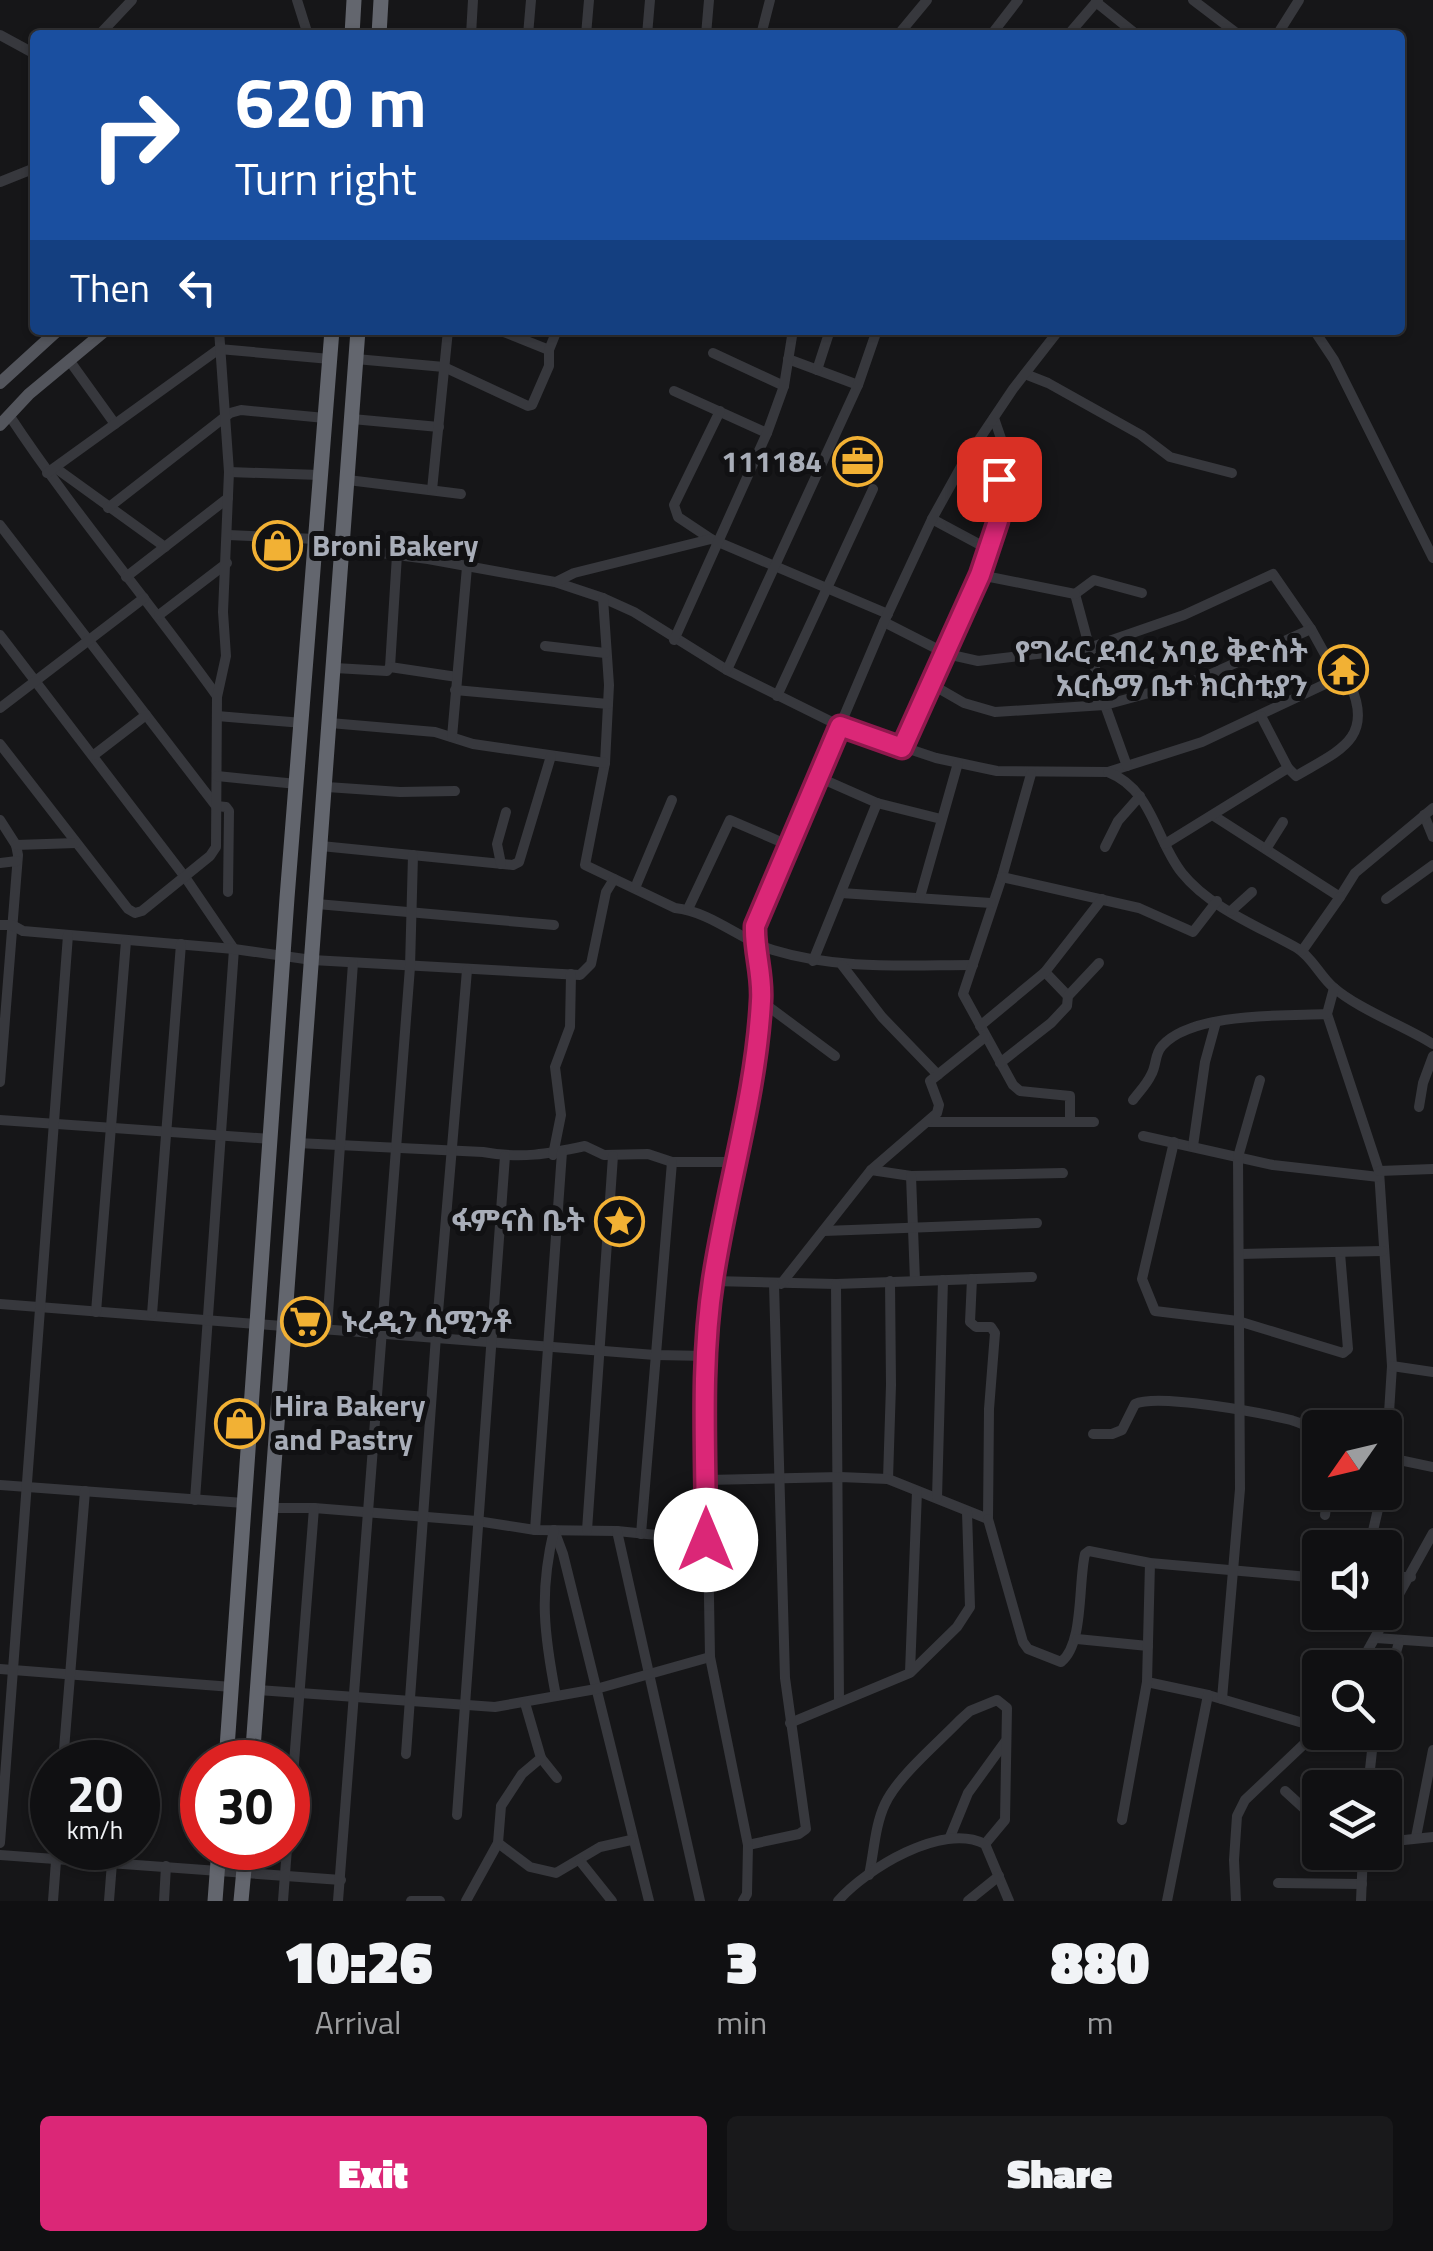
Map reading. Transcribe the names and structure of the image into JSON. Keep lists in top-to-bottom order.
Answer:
{
  "places": {
    "office": ["111184"],
    "shop": ["Broni Bakery", "Hira Bakery and Pastry"],
    "temple": ["የግራር ደብረ አባይ ቅድስት አርሴማ ቤተ ክርስቲያን"],
    "place": ["ፋምናስ ቤት"],
    "supermarket": ["ኑረዲን ሲሚንቶ"]
  },
  "north": "bottom left",
  "page": {
    "turn": ["620 m", "Turn right"],
    "then": "Then",
    "speed": "20 km/h",
    "limit": "30",
    "eta": [
      "10:26",
      "Arrival",
      "3",
      "min",
      "880",
      "m"
    ],
    "buttons": ["Exit", "Share"]
  }
}
